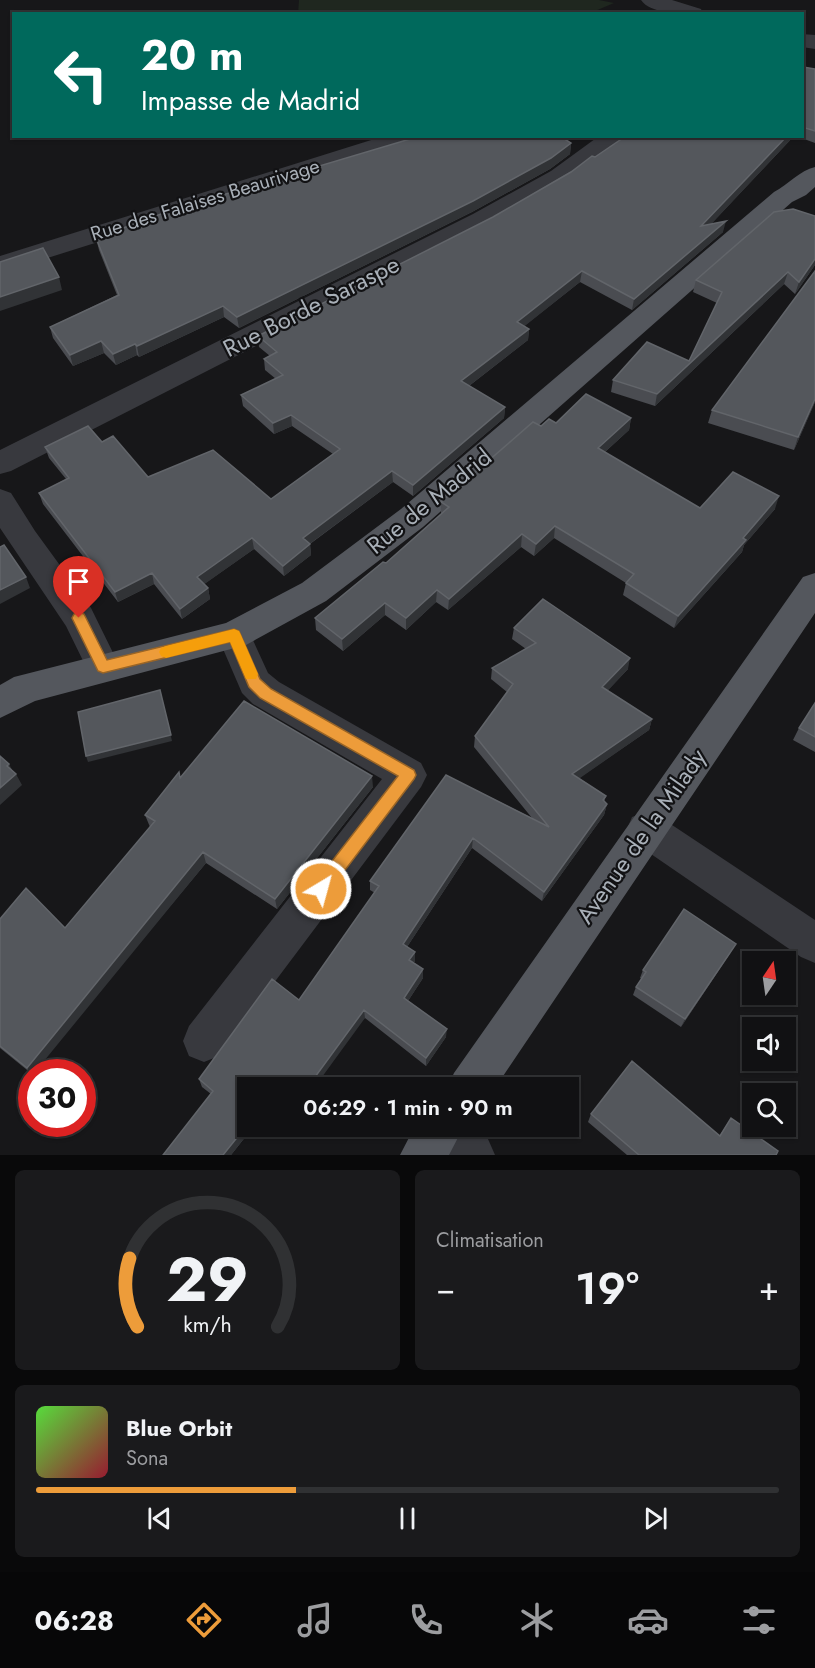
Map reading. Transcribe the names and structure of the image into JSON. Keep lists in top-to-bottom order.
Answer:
{
  "streets": {
    "main road": ["Rue de Madrid", "Avenue de la Milady"],
    "street": ["Rue des Falaises Beaurivage", "Rue Borde Saraspe"]
  },
  "north": "top",
  "page": {
    "turn": ["20 m", "Impasse de Madrid"],
    "limit": "30",
    "trip": "06:29 · 1 min · 90 m",
    "tile": "Climatisation",
    "heat": ["−", "19°", "+"],
    "song": ["Blue Orbit", "Sona"],
    "tabs": "06:28",
    "gauge": ["29", "km/h"]
  }
}
